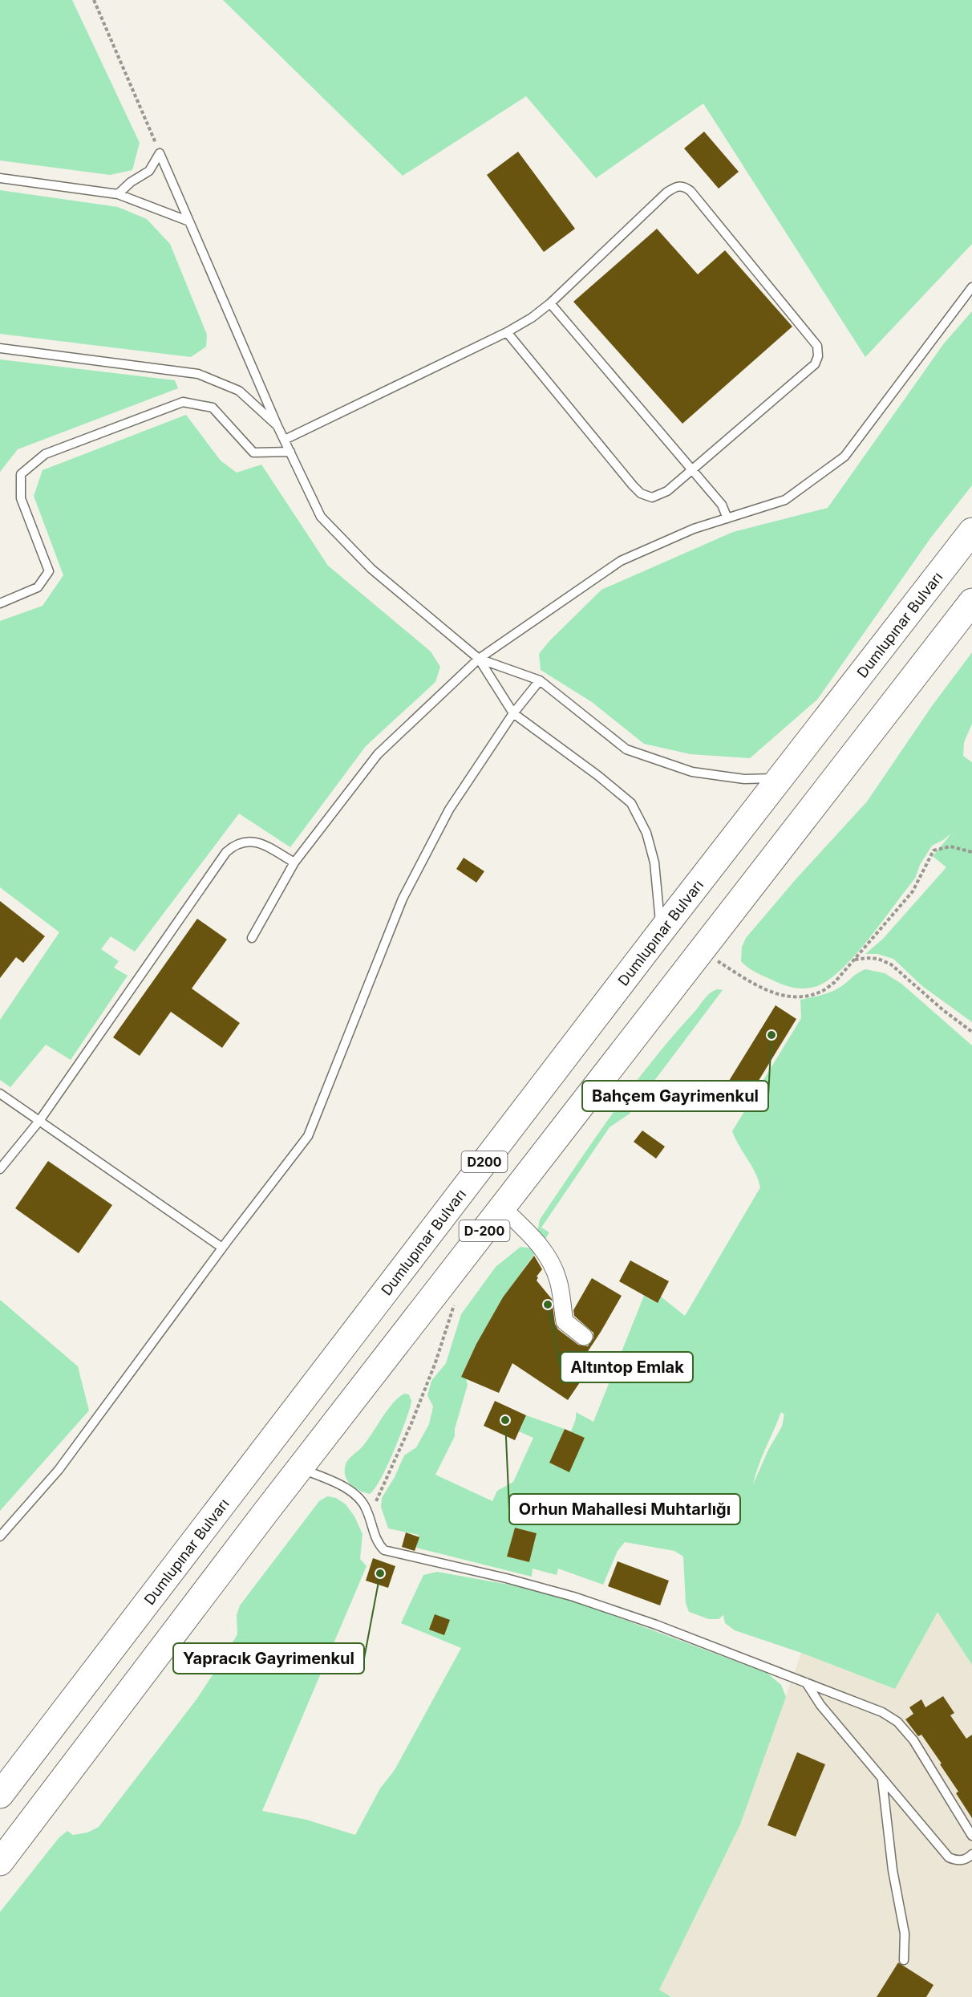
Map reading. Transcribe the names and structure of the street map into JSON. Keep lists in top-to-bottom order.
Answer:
{
  "streets": {
    "highway": ["Dumlupınar Bulvarı", "D200", "D-200"]
  },
  "places": [
    "Bahçem Gayrimenkul",
    "Altıntop Emlak",
    "Orhun Mahallesi Muhtarlığı",
    "Yapracık Gayrimenkul"
  ]
}
